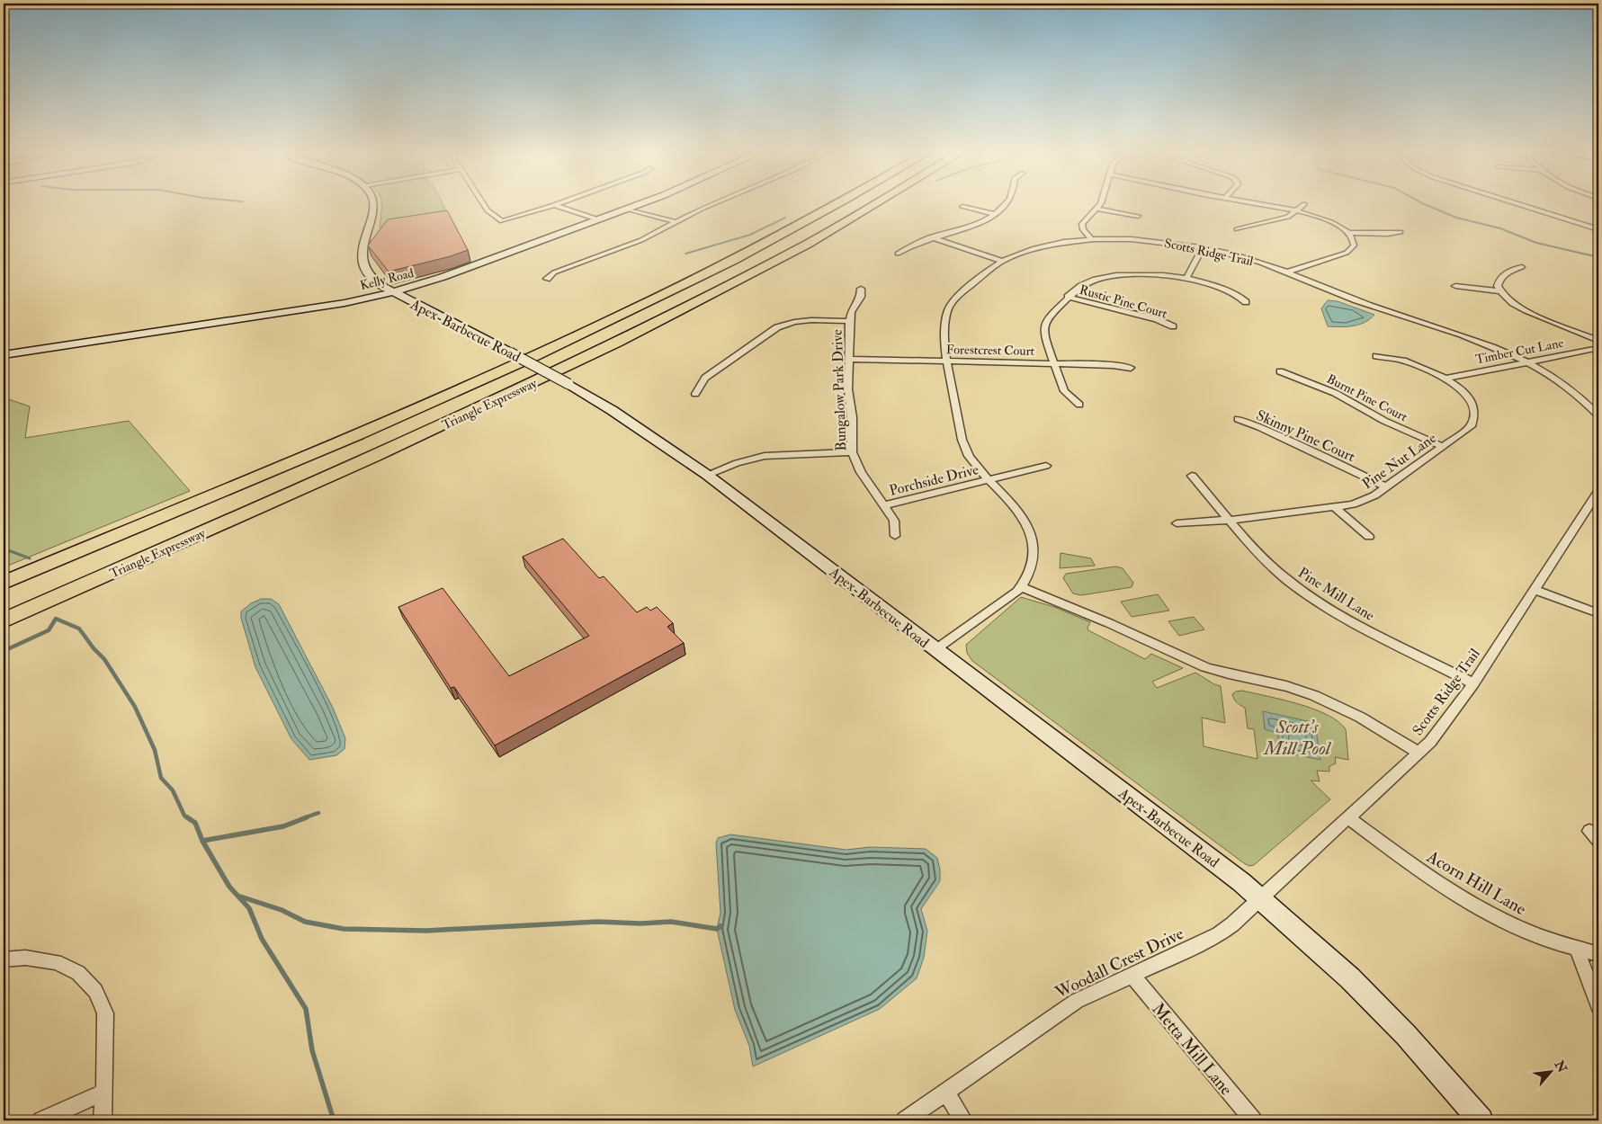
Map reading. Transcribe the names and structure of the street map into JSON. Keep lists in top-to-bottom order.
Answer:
{
  "streets": {
    "highway": ["Triangle Expressway"],
    "street": [
      "Scotts Ridge Trail",
      "Kelly Road",
      "Rustic Pine Court",
      "Apex-Barbecue Road",
      "Forestcrest Court",
      "Timber Cut Lane",
      "Bungalow Park Drive",
      "Burnt Pine Court",
      "Skinny Pine Court",
      "Pine Nut Lane",
      "Porchside Drive",
      "Pine Mill Lane",
      "Acorn Hill Lane",
      "Woodall Crest Drive",
      "Metta Mill Lane"
    ]
  },
  "crossings": [
    ["Scotts Ridge Trail", "Apex-Barbecue Road"],
    ["Scotts Ridge Trail", "Forestcrest Court"],
    ["Scotts Ridge Trail", "Timber Cut Lane"],
    ["Scotts Ridge Trail", "Porchside Drive"],
    ["Scotts Ridge Trail", "Pine Mill Lane"],
    ["Scotts Ridge Trail", "Acorn Hill Lane"],
    ["Scotts Ridge Trail", "Woodall Crest Drive"],
    ["Kelly Road", "Apex-Barbecue Road"],
    ["Apex-Barbecue Road", "Woodall Crest Drive"],
    ["Forestcrest Court", "Bungalow Park Drive"],
    ["Timber Cut Lane", "Pine Nut Lane"],
    ["Bungalow Park Drive", "Porchside Drive"],
    ["Burnt Pine Court", "Pine Nut Lane"],
    ["Skinny Pine Court", "Pine Nut Lane"],
    ["Pine Nut Lane", "Pine Mill Lane"],
    ["Woodall Crest Drive", "Metta Mill Lane"]
  ],
  "water": ["Scott's Mill Pool"],
  "north": "top right"
}
